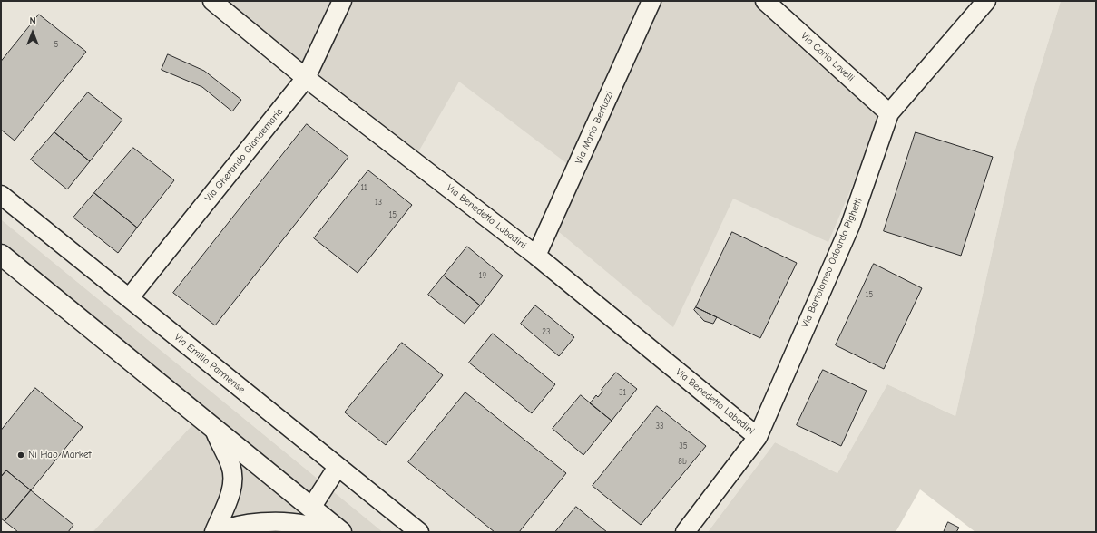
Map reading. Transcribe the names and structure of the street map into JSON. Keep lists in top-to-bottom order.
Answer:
{
  "streets": {
    "street": [
      "Via Carlo Lavelli",
      "Via Mario Bertuzzi",
      "Via Gherando Giandemaria",
      "Via Benedetto Labadini",
      "Via Bartolomeo Odoardo Pighetti",
      "Via Emilia Parmense"
    ]
  },
  "crossings": [
    ["Via Carlo Lavelli", "Via Bartolomeo Odoardo Pighetti"],
    ["Via Mario Bertuzzi", "Via Benedetto Labadini"],
    ["Via Gherando Giandemaria", "Via Benedetto Labadini"],
    ["Via Gherando Giandemaria", "Via Emilia Parmense"],
    ["Via Benedetto Labadini", "Via Bartolomeo Odoardo Pighetti"]
  ],
  "places": ["Ni Hao Market"],
  "house_numbers": [
    "5",
    "11",
    "13",
    "15",
    "19",
    "15",
    "23",
    "31",
    "33",
    "35",
    "8b"
  ],
  "north": "top"
}
